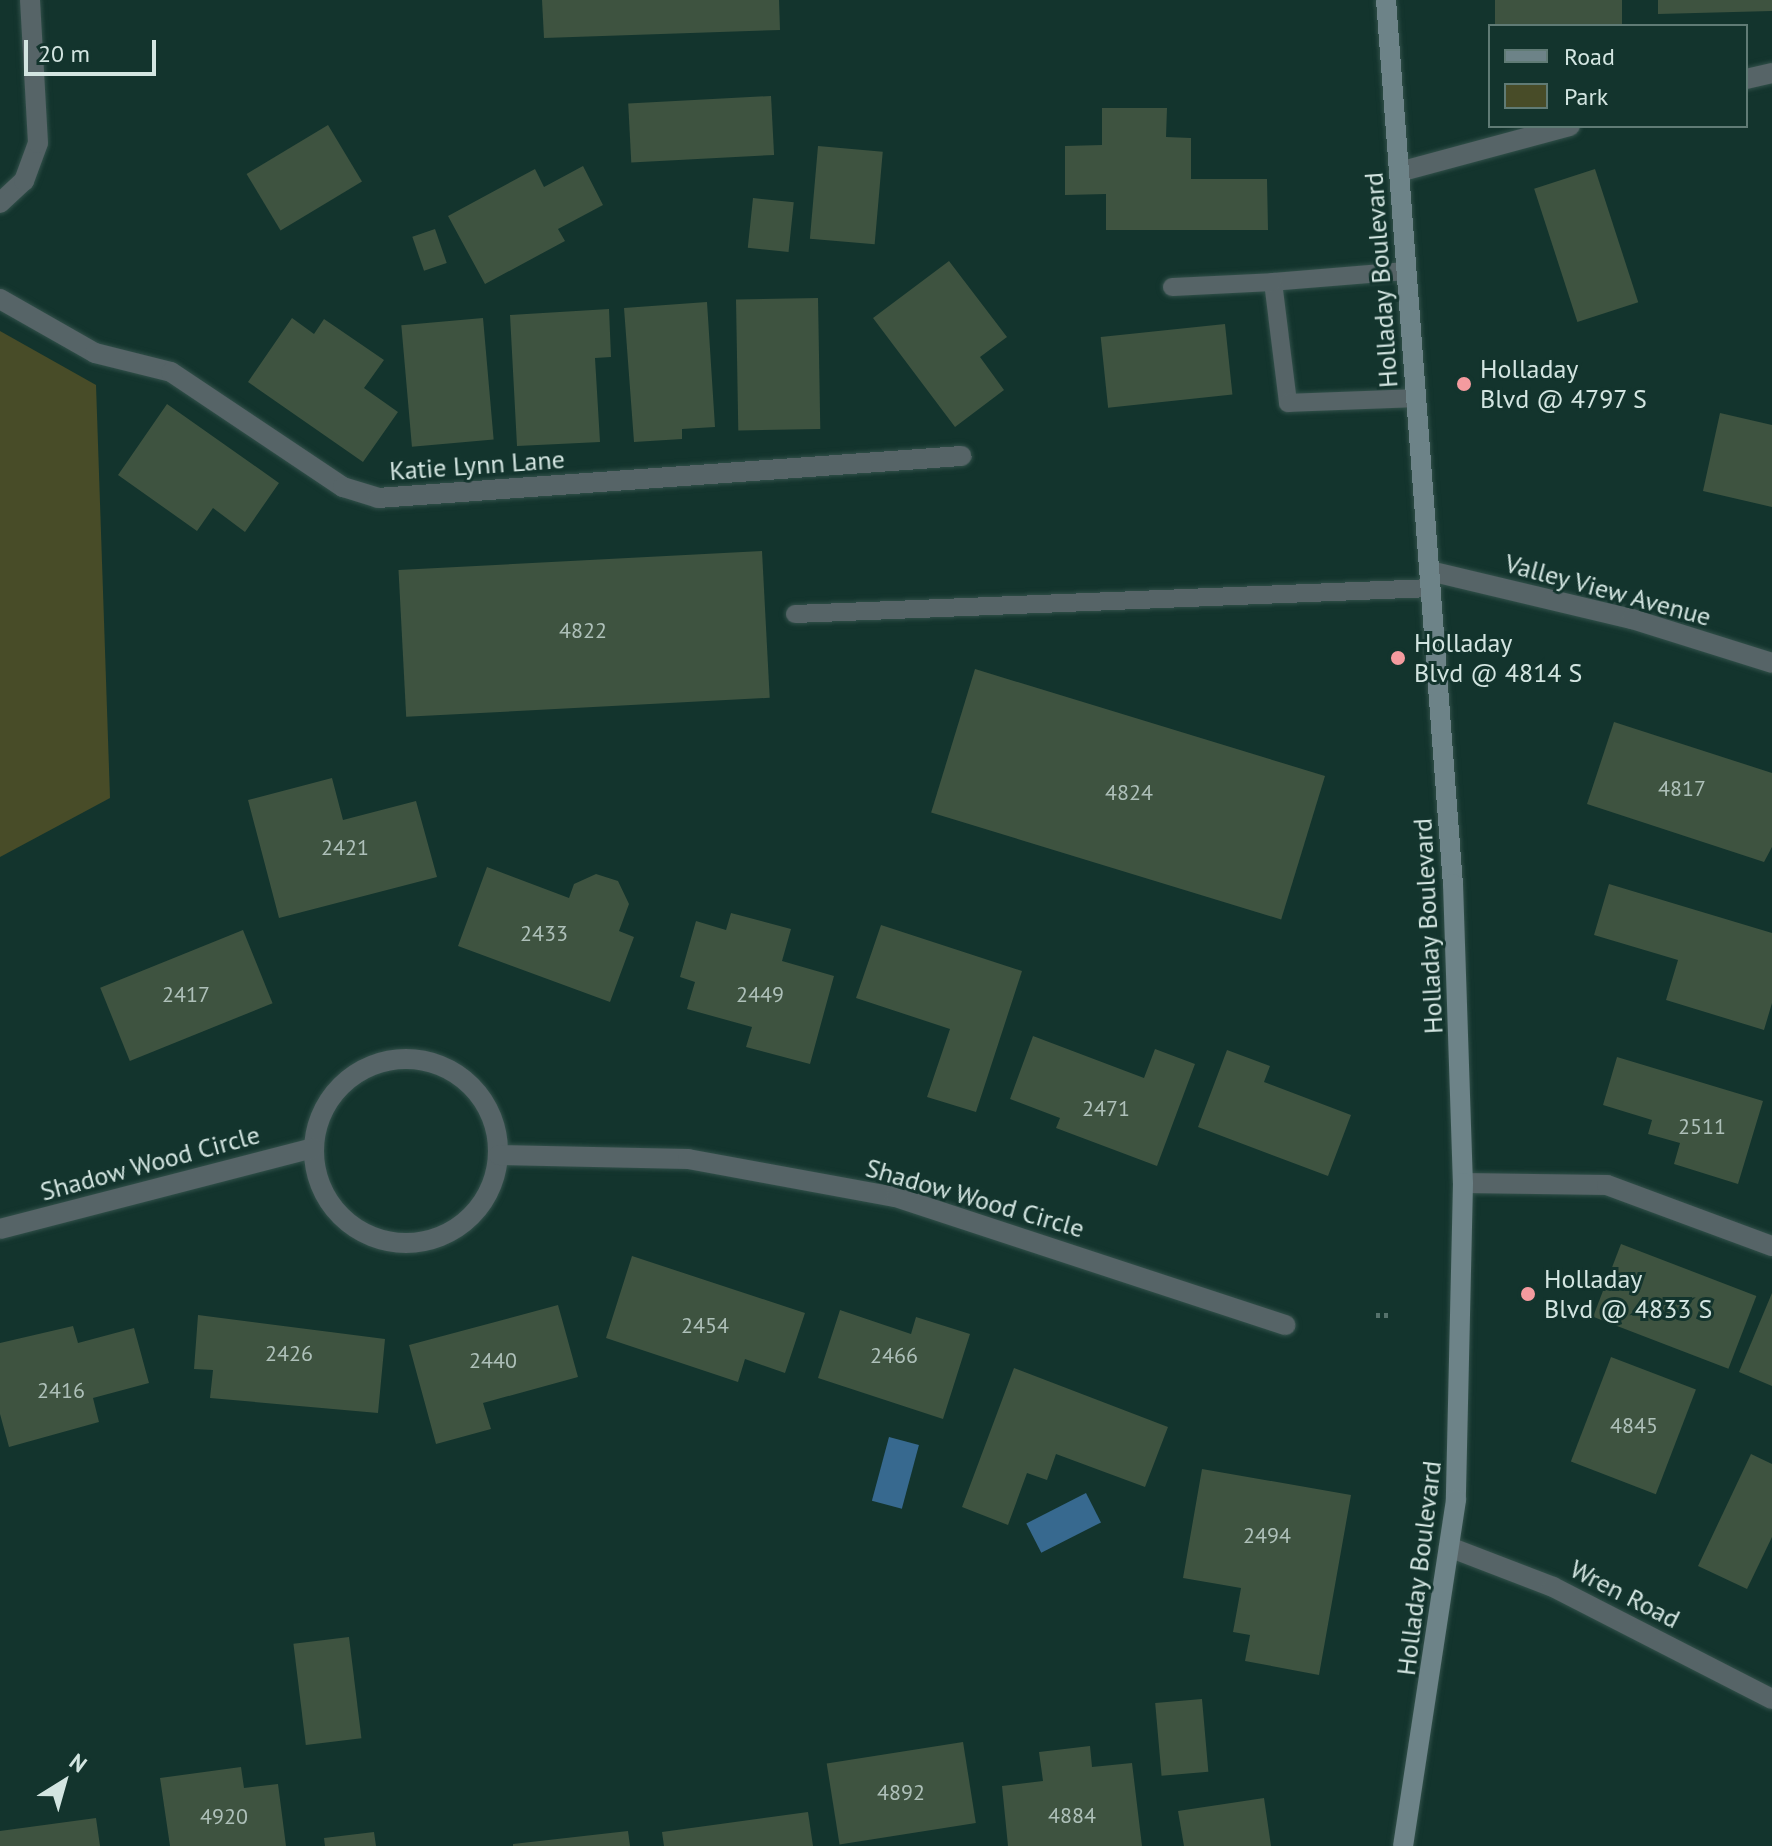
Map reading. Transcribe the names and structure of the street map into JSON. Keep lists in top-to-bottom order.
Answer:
{
  "streets": {
    "main road": ["Holladay Boulevard"],
    "street": [
      "Katie Lynn Lane",
      "Valley View Avenue",
      "Shadow Wood Circle",
      "Wren Road"
    ]
  },
  "crossings": [
    ["Holladay Boulevard", "Valley View Avenue"],
    ["Holladay Boulevard", "Wren Road"]
  ],
  "places": ["Holladay Blvd @ 4797 S", "Holladay Blvd @ 4814 S", "Holladay Blvd @ 4833 S"],
  "house_numbers": [
    "4822",
    "4817",
    "4824",
    "2421",
    "2433",
    "2417",
    "2449",
    "2471",
    "2511",
    "2454",
    "2426",
    "2466",
    "2440",
    "2416",
    "4845",
    "2494",
    "4892",
    "4884",
    "4920"
  ],
  "legend": ["Road", "Park"],
  "scale_bar": "20 m",
  "north": "top right"
}
